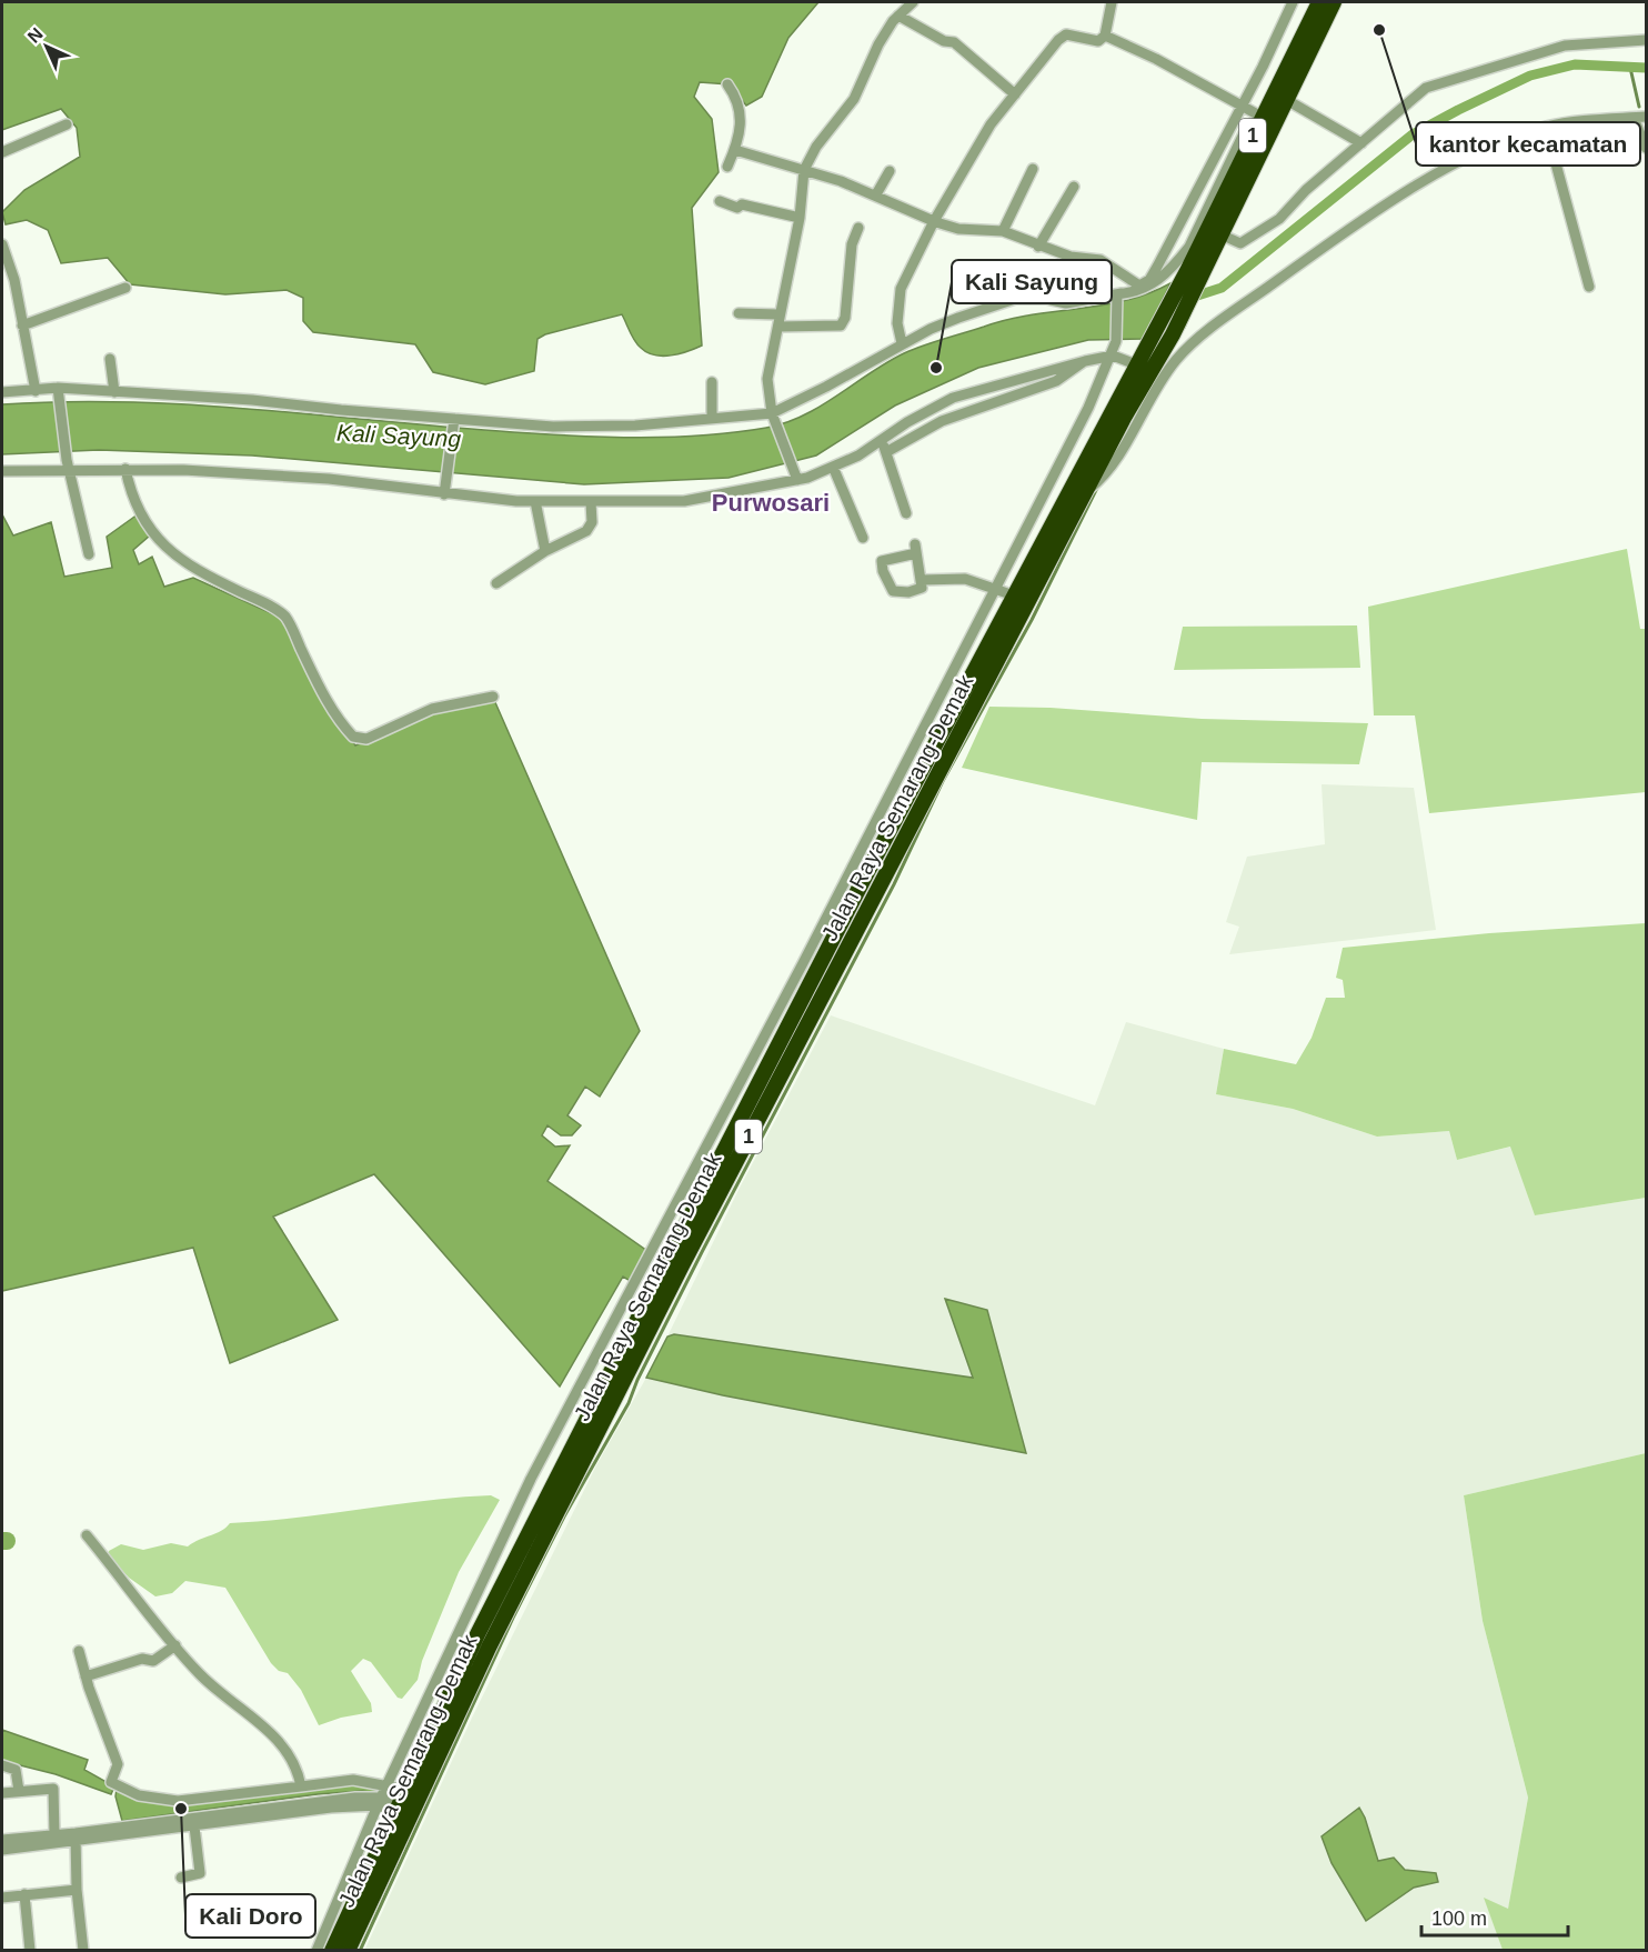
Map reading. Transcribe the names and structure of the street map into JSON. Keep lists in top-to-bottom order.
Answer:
{
  "streets": {
    "highway": ["1", "Jalan Raya Semarang-Demak"]
  },
  "crossings": [
    ["1", "Jalan Raya Semarang-Demak"]
  ],
  "districts": ["Purwosari"],
  "water": ["Kali Sayung"],
  "places": ["kantor kecamatan", "Kali Sayung", "Kali Doro"],
  "scale_bar": "100 m",
  "north": "top left"
}
